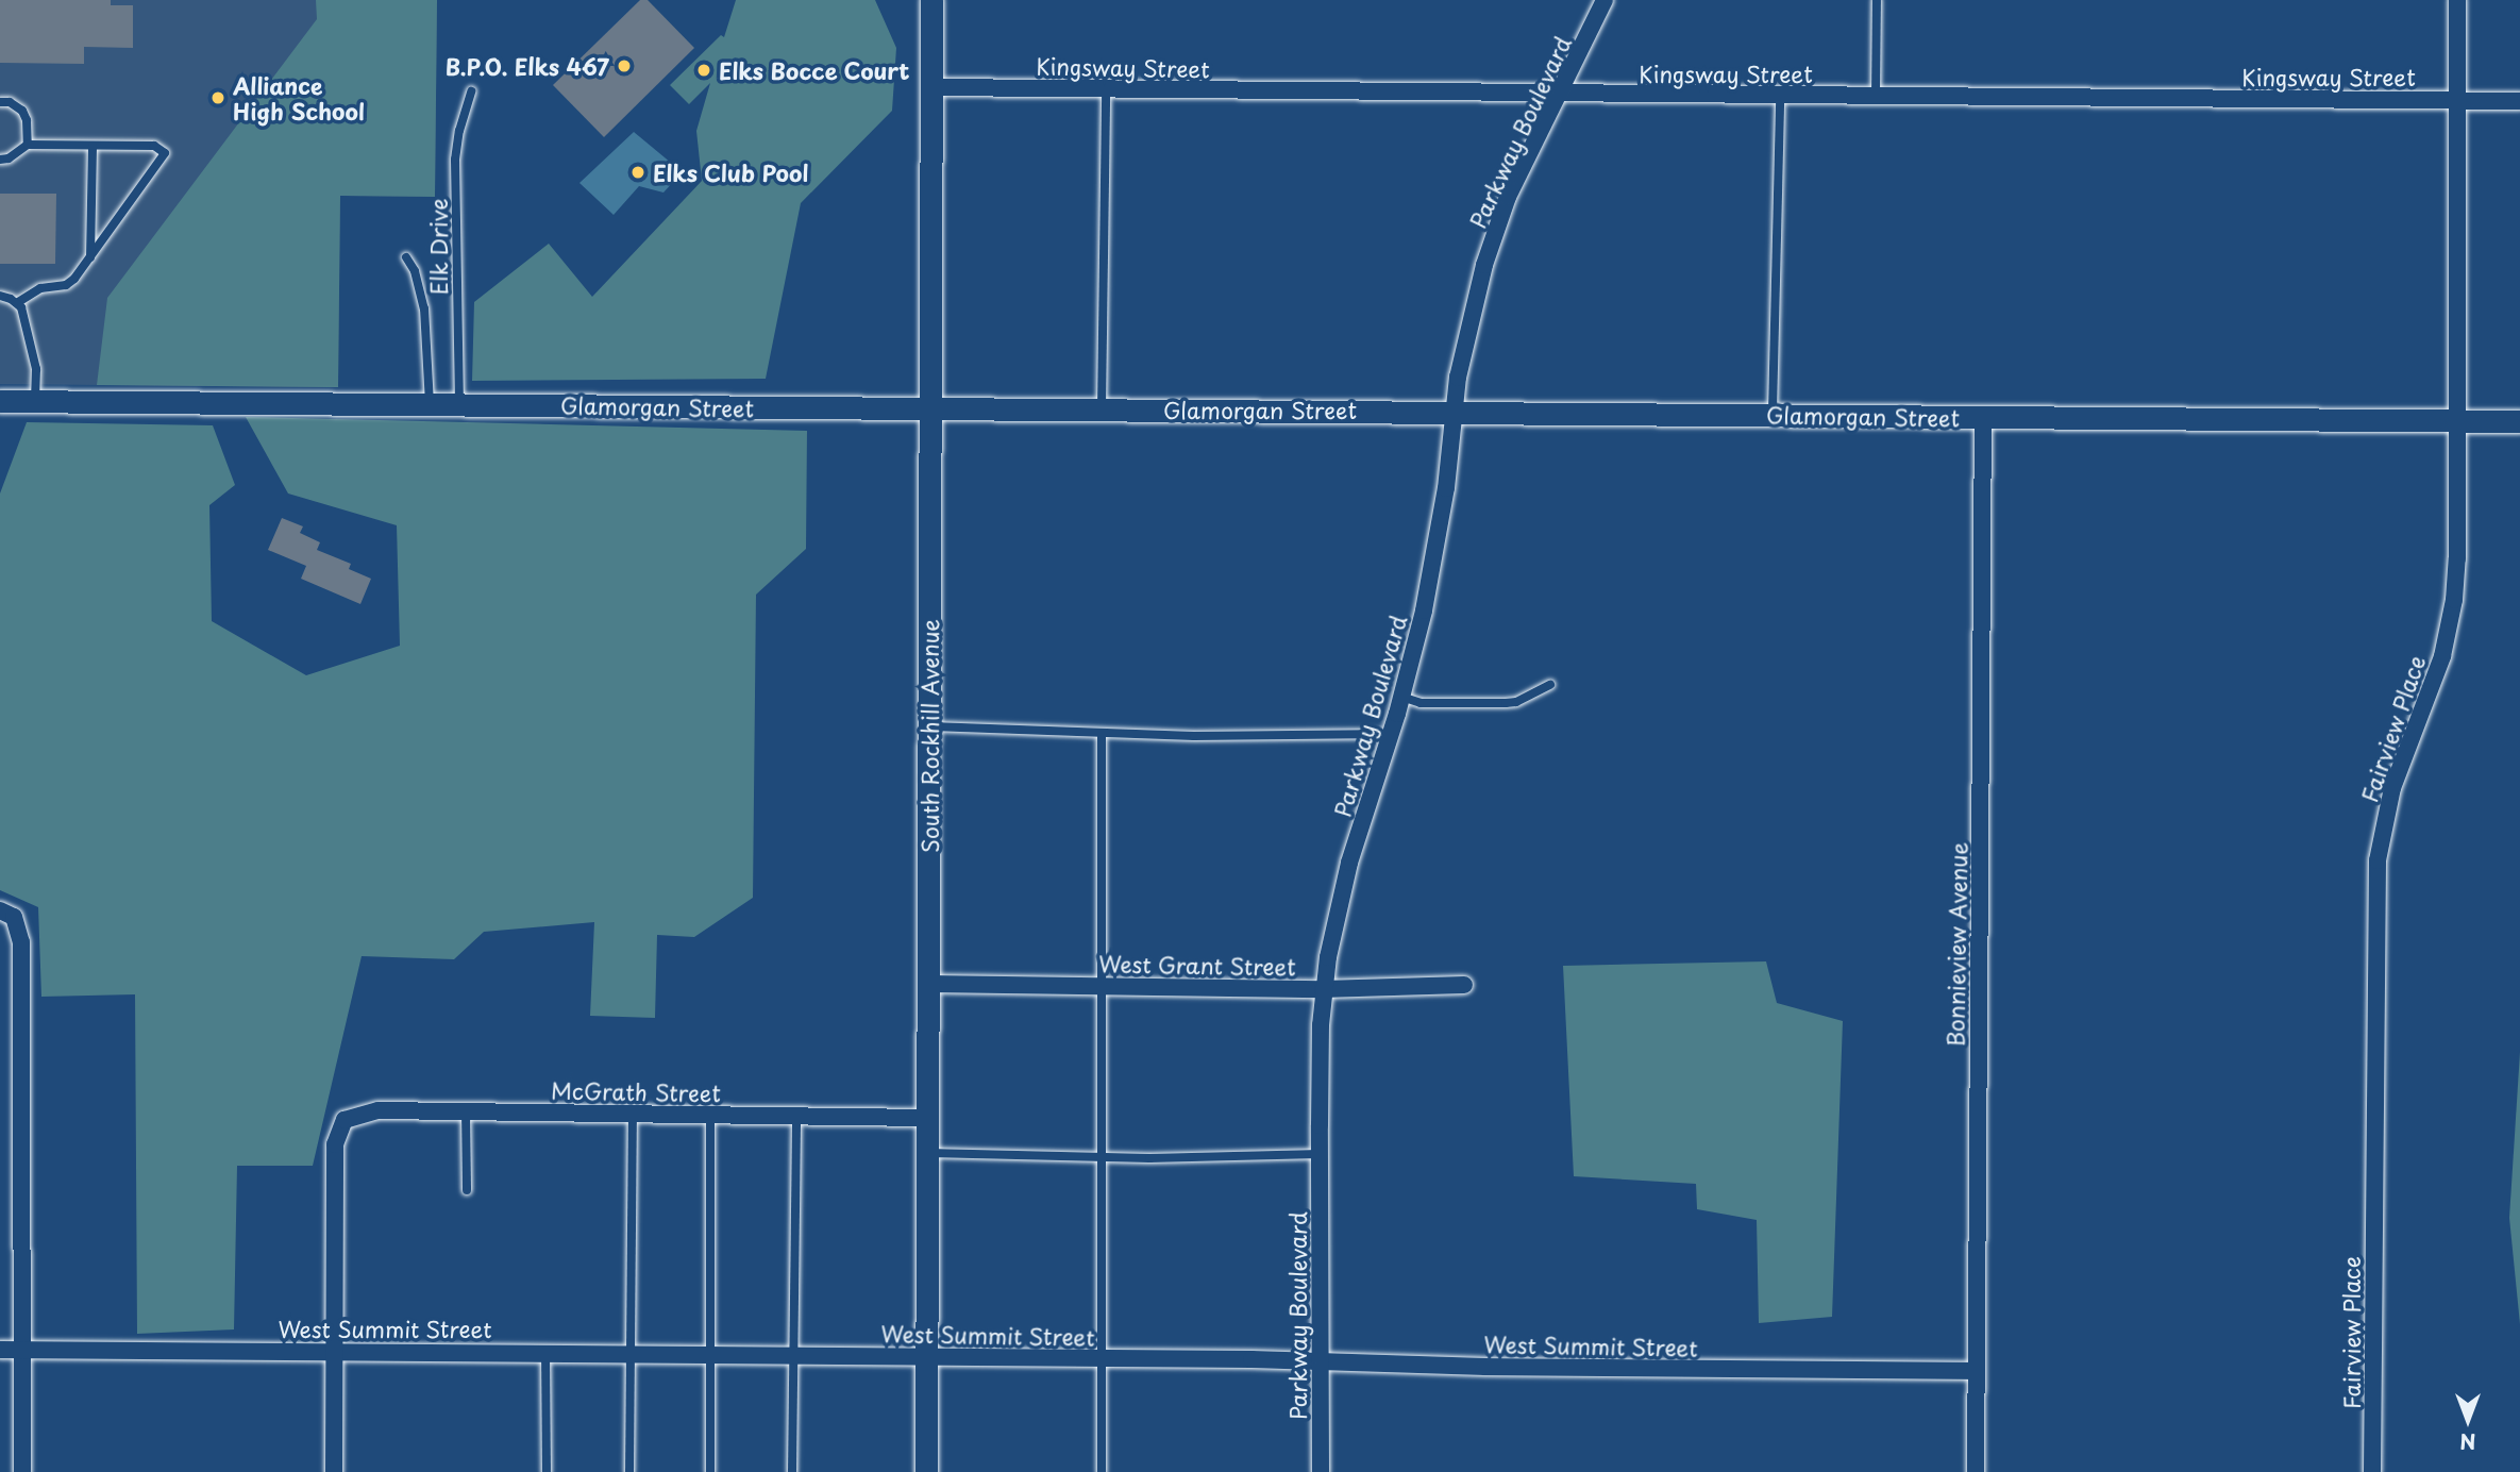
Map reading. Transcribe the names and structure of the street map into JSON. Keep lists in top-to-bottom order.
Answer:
{
  "streets": {
    "street": [
      "Kingsway Street",
      "Parkway Boulevard",
      "Glamorgan Street",
      "Fairview Place",
      "South Rockhill Avenue",
      "Bonnieview Avenue",
      "West Grant Street",
      "McGrath Street",
      "West Summit Street"
    ],
    "lane": ["Elk Drive"]
  },
  "crossings": [
    ["Kingsway Street", "Parkway Boulevard"],
    ["Kingsway Street", "Fairview Place"],
    ["Kingsway Street", "South Rockhill Avenue"],
    ["Parkway Boulevard", "Glamorgan Street"],
    ["Parkway Boulevard", "West Grant Street"],
    ["Parkway Boulevard", "West Summit Street"],
    ["Elk Drive", "Glamorgan Street"],
    ["Glamorgan Street", "Fairview Place"],
    ["Glamorgan Street", "South Rockhill Avenue"],
    ["Glamorgan Street", "Bonnieview Avenue"],
    ["South Rockhill Avenue", "West Grant Street"],
    ["South Rockhill Avenue", "McGrath Street"],
    ["South Rockhill Avenue", "West Summit Street"],
    ["Bonnieview Avenue", "West Summit Street"],
    ["McGrath Street", "West Summit Street"]
  ],
  "places": [
    "B.P.O. Elks 467",
    "Elks Bocce Court",
    "Alliance High School",
    "Elks Club Pool"
  ],
  "north": "bottom"
}
